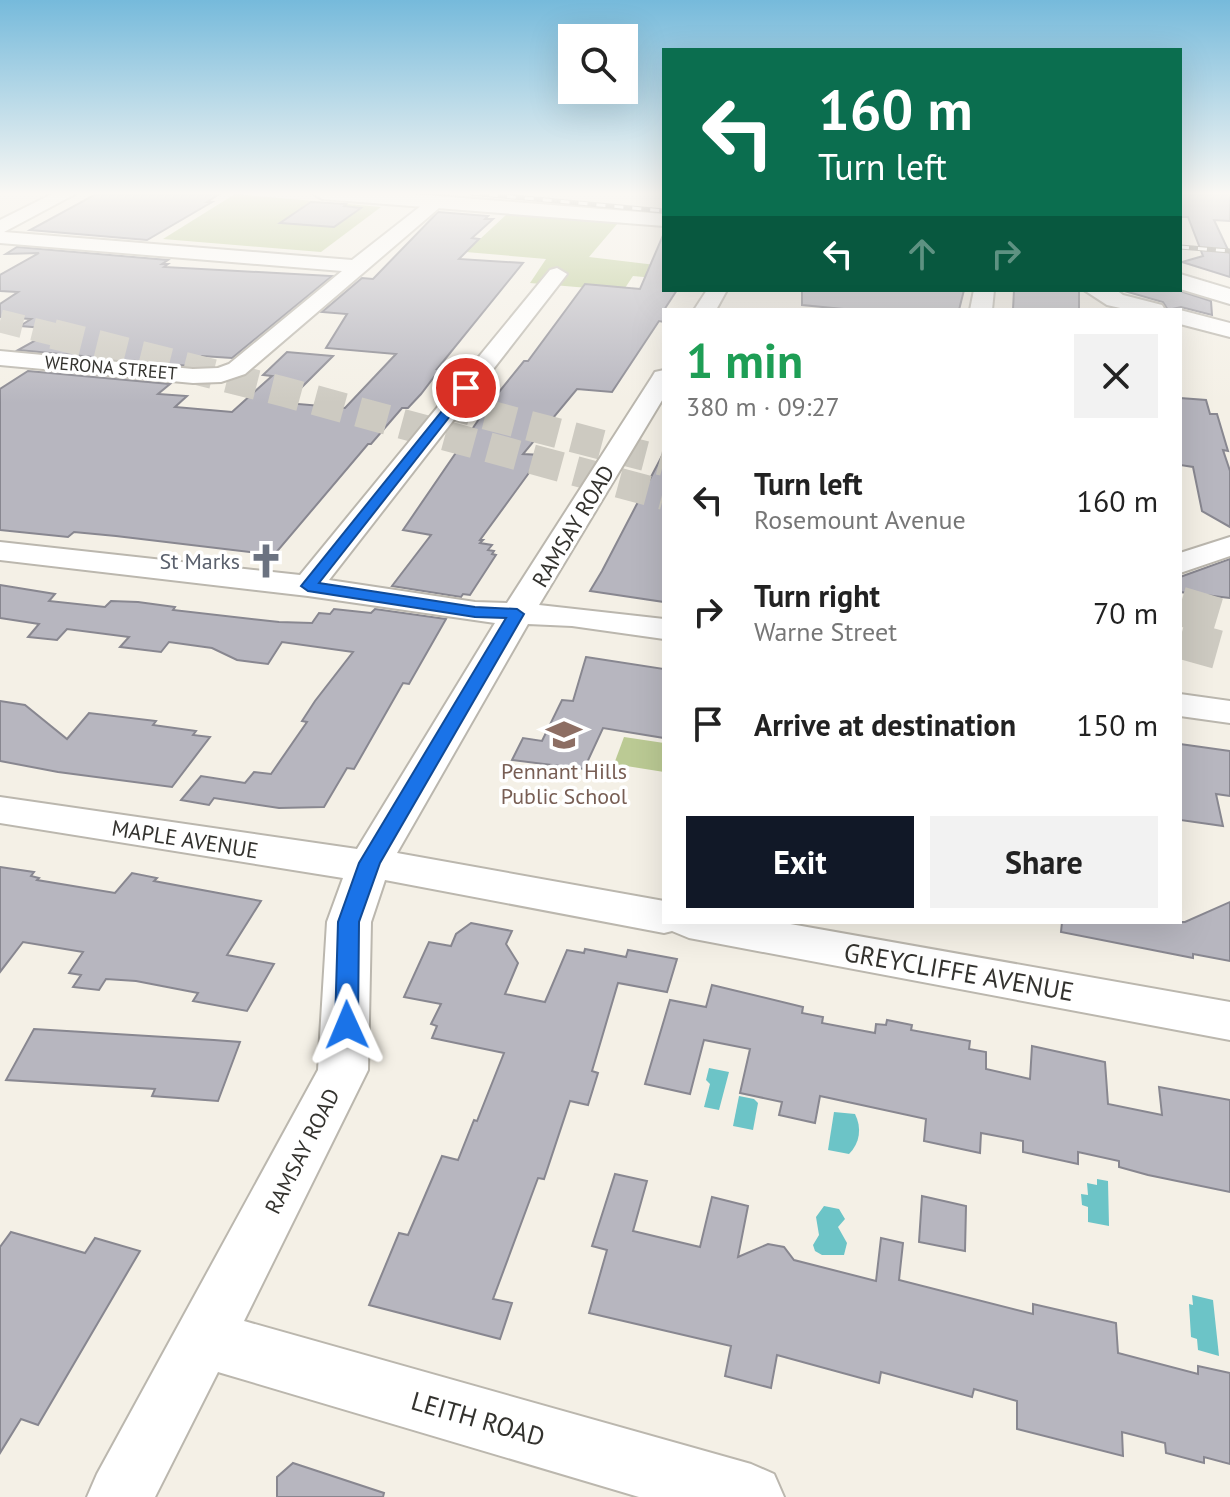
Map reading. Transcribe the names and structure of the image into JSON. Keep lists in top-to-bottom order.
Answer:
{
  "streets": {
    "street": [
      "WERONA STREET",
      "RAMSAY ROAD",
      "MAPLE AVENUE",
      "GREYCLIFFE AVENUE",
      "LEITH ROAD"
    ]
  },
  "crossings": [
    ["RAMSAY ROAD", "MAPLE AVENUE"],
    ["RAMSAY ROAD", "LEITH ROAD"]
  ],
  "places": {
    "church": ["St Marks"],
    "school or university": ["Pennant Hills Public School"]
  },
  "page": {
    "turn": ["160 m", "Turn left"],
    "heading": ["1 min", "380 m · 09:27"],
    "list": [
      {
        "name": "Turn left",
        "note": "Rosemount Avenue",
        "value": "160 m"
      },
      {
        "name": "Turn right",
        "note": "Warne Street",
        "value": "70 m"
      },
      {
        "name": "Arrive at destination",
        "value": "150 m"
      }
    ],
    "buttons": ["Exit", "Share"]
  }
}
